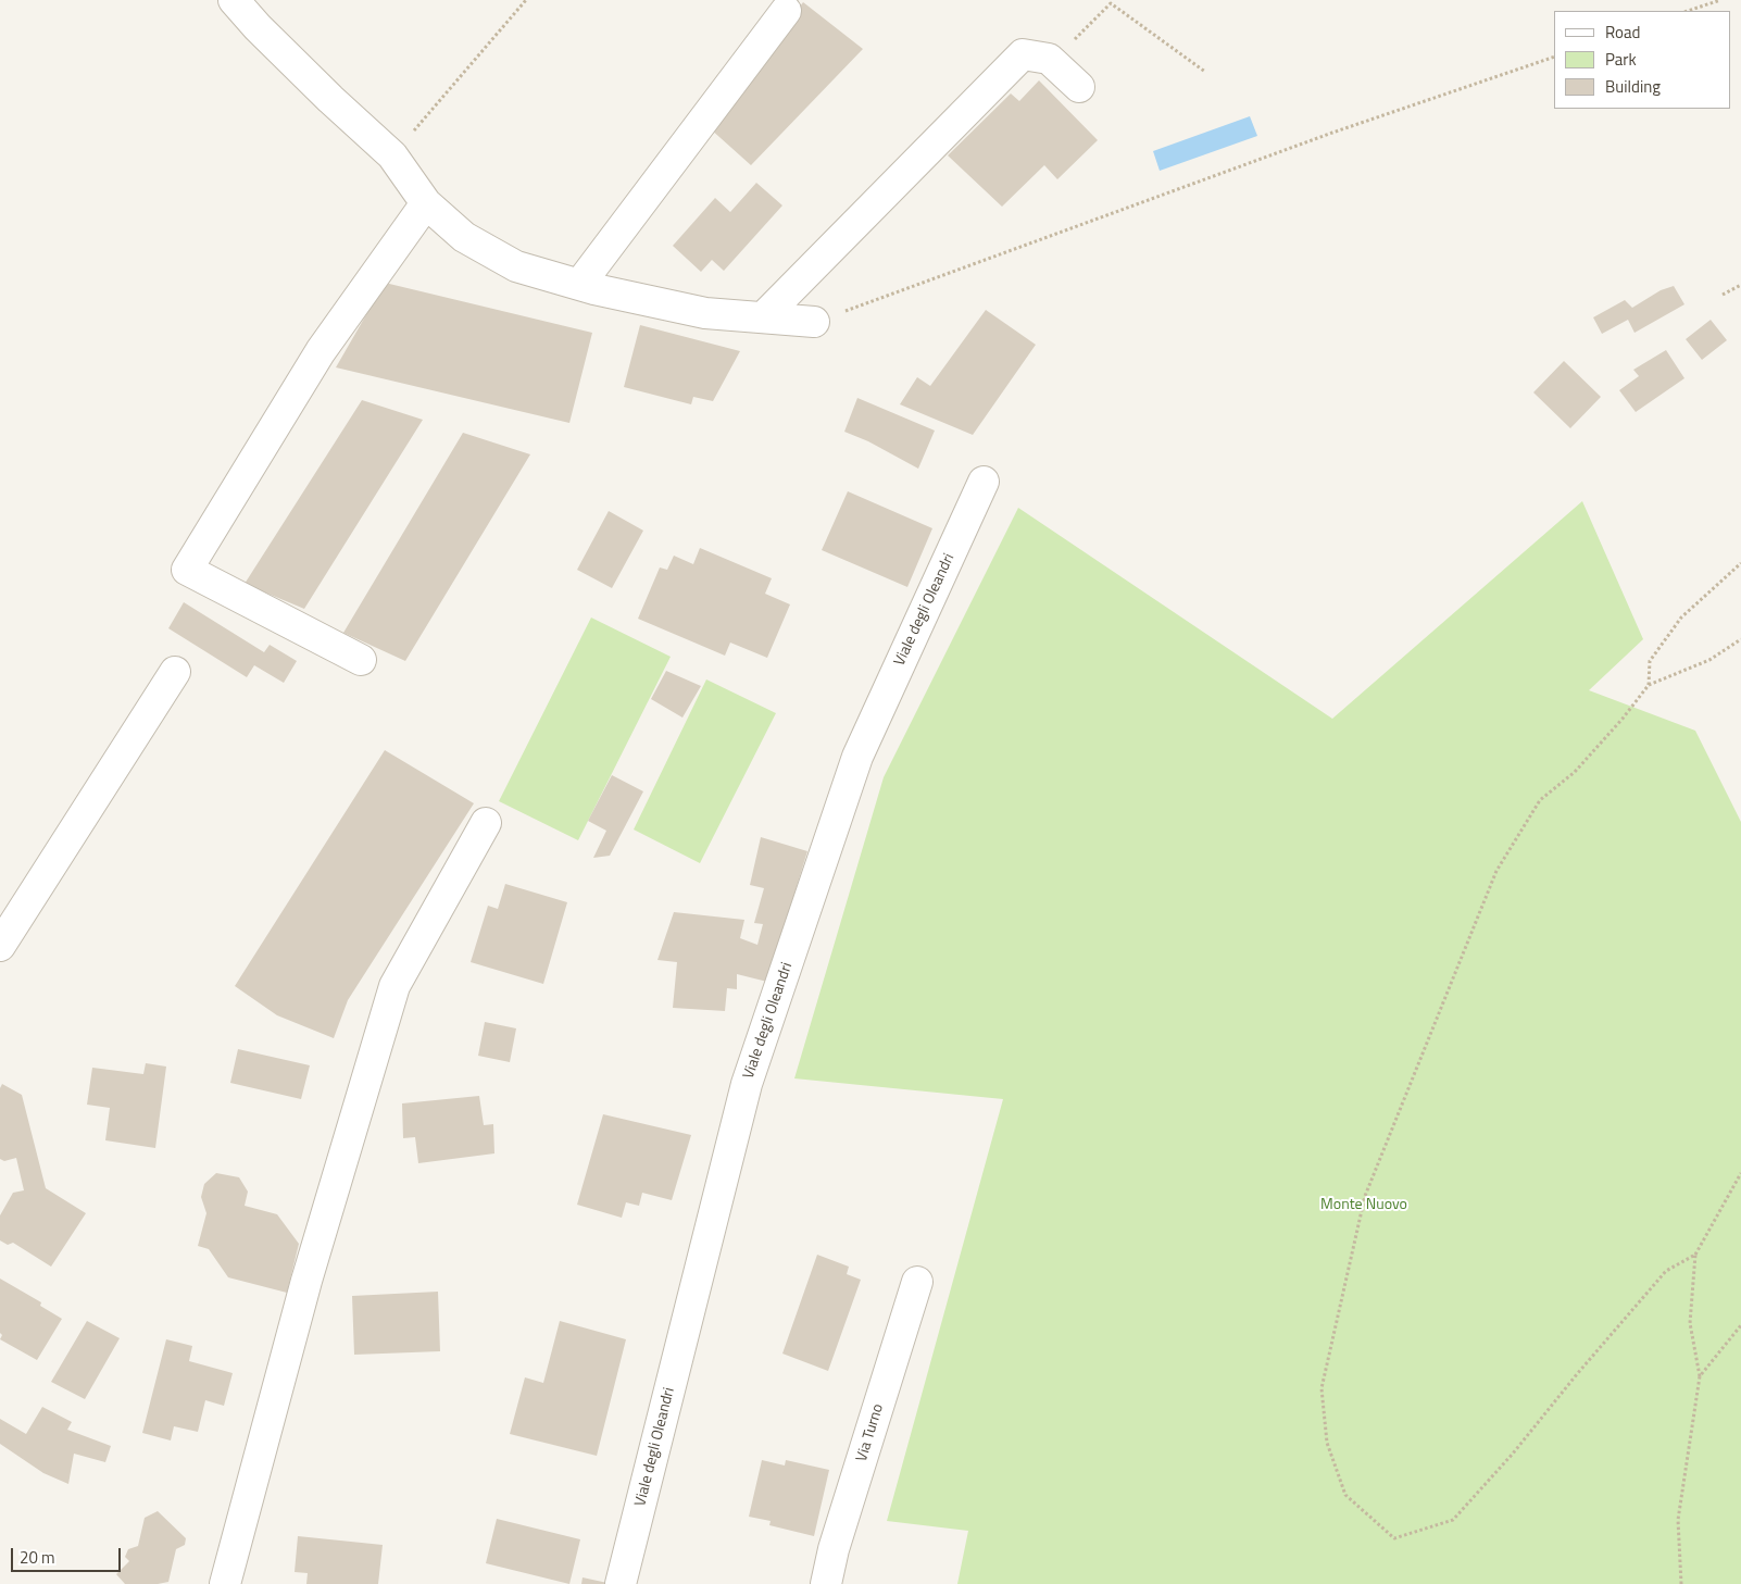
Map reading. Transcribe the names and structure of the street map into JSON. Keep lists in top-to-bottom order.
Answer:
{
  "streets": {
    "street": ["Viale degli Oleandri", "Via Turno"]
  },
  "parks": ["Monte Nuovo"],
  "legend": ["Road", "Park", "Building"],
  "scale_bar": "20 m"
}
